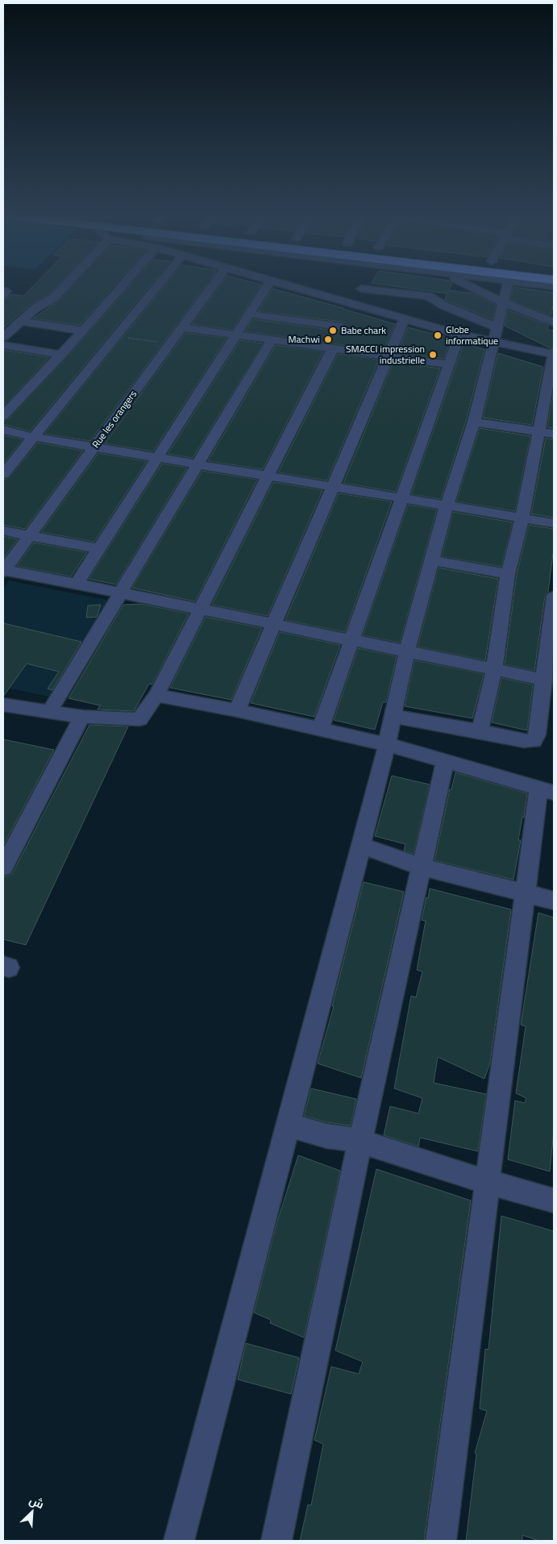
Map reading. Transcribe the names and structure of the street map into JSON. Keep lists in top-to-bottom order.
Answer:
{
  "streets": {
    "street": ["Rue les orangers"]
  },
  "places": [
    "Babe chark",
    "Globe informatique",
    "Machwi",
    "SMACCI impression industrielle"
  ],
  "north": "top right"
}
